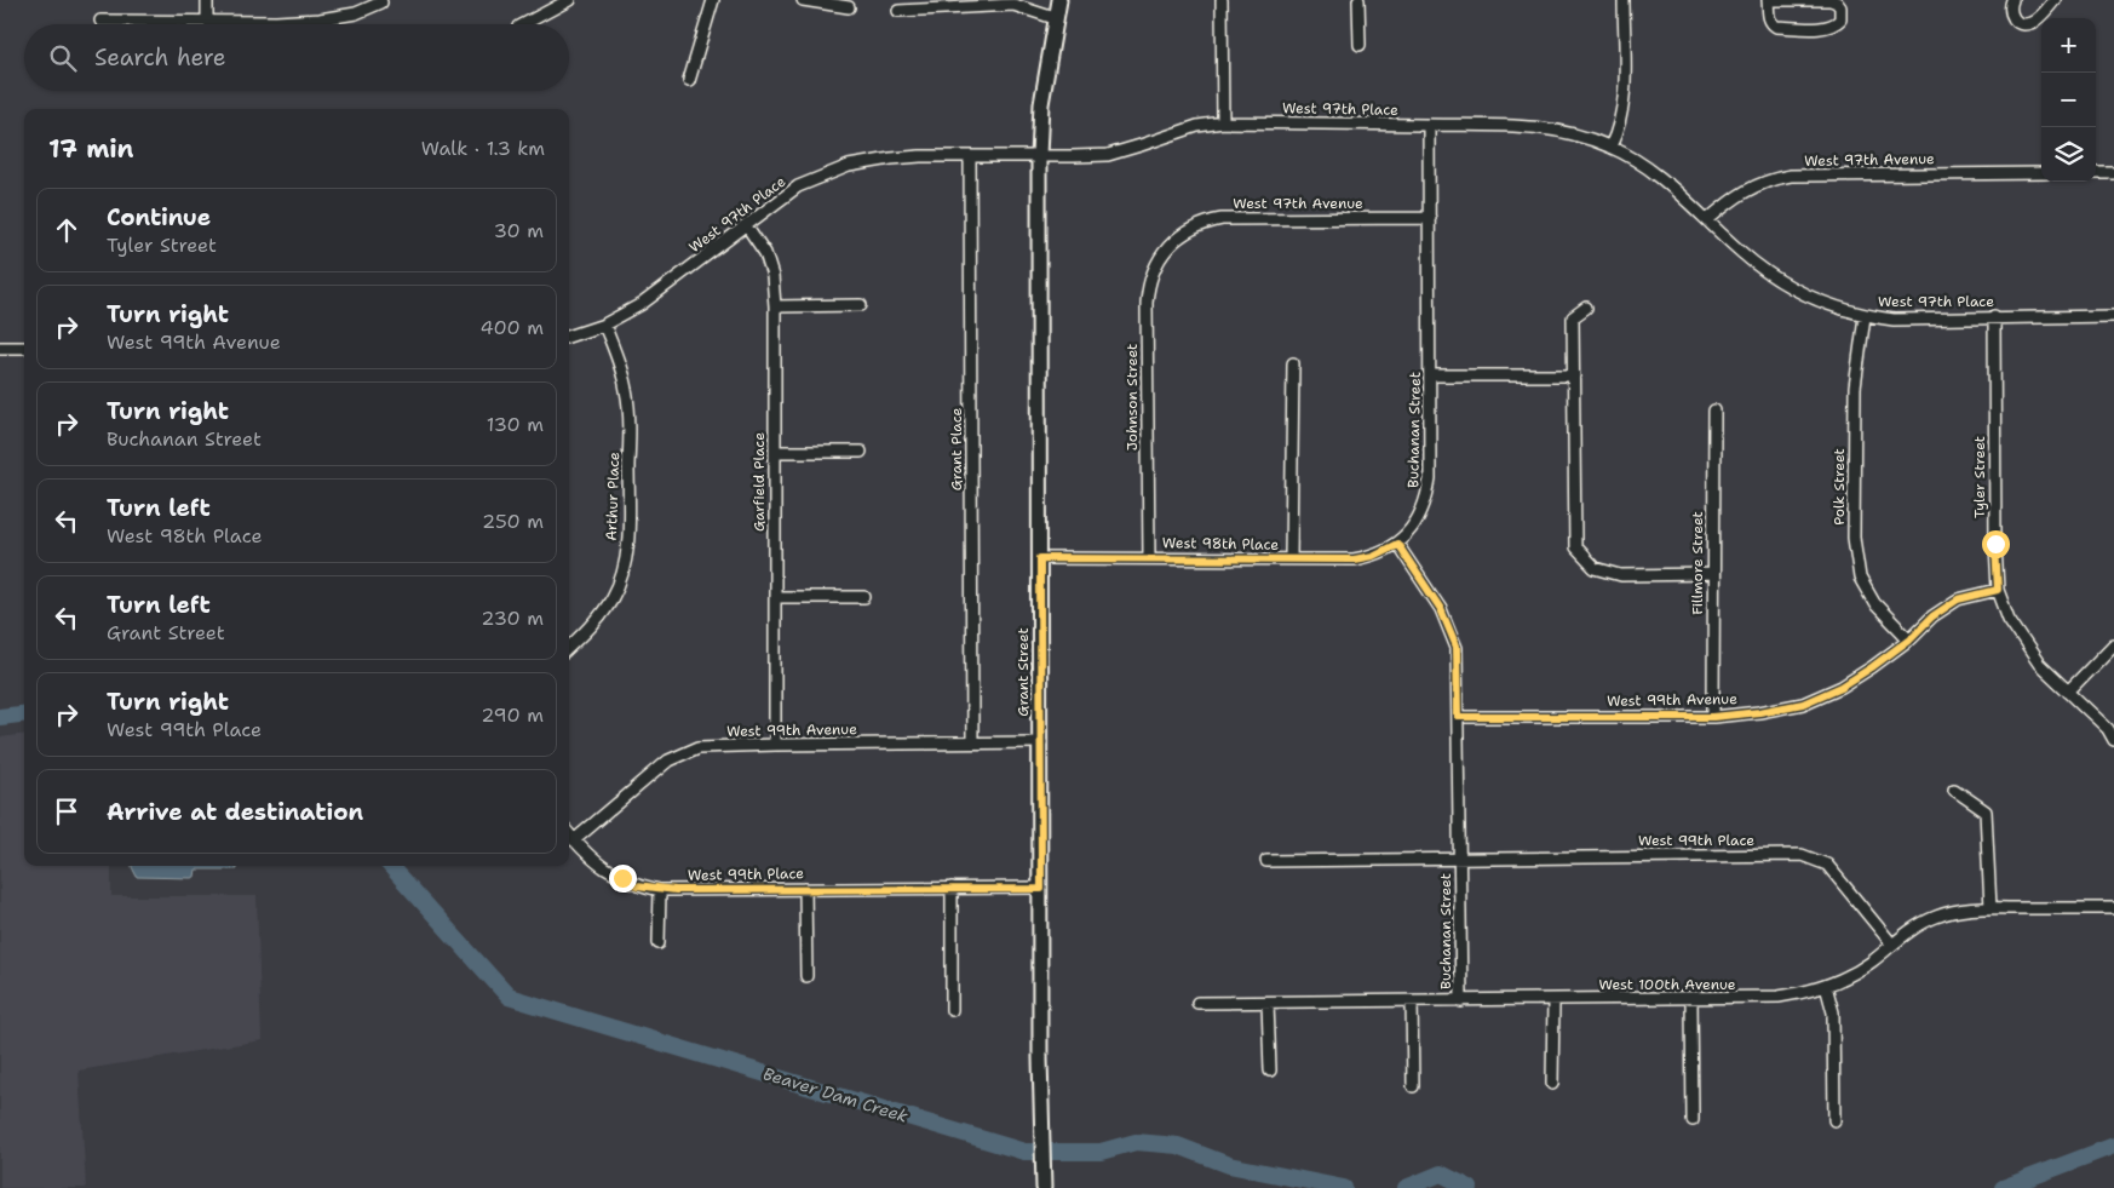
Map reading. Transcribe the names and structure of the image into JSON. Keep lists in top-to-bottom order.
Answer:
{
  "streets": {
    "street": [
      "West 97th Place",
      "West 97th Avenue",
      "Johnson Street",
      "Buchanan Street",
      "Grant Place",
      "Tyler Street",
      "Garfield Place",
      "Polk Street",
      "Arthur Place",
      "West 98th Place",
      "Fillmore Street",
      "Grant Street",
      "West 99th Avenue",
      "West 99th Place",
      "West 100th Avenue"
    ]
  },
  "crossings": [
    ["West 97th Place", "West 97th Avenue"],
    ["West 97th Place", "Buchanan Street"],
    ["West 97th Place", "Grant Place"],
    ["West 97th Place", "Tyler Street"],
    ["West 97th Place", "Garfield Place"],
    ["West 97th Place", "Polk Street"],
    ["West 97th Place", "Arthur Place"],
    ["West 97th Place", "Grant Street"],
    ["West 97th Avenue", "Johnson Street"],
    ["West 97th Avenue", "Buchanan Street"],
    ["Johnson Street", "West 98th Place"],
    ["Buchanan Street", "West 98th Place"],
    ["Buchanan Street", "West 99th Avenue"],
    ["Buchanan Street", "West 99th Place"],
    ["Buchanan Street", "West 100th Avenue"],
    ["Grant Place", "West 99th Avenue"],
    ["Tyler Street", "West 99th Avenue"],
    ["Garfield Place", "West 99th Avenue"],
    ["Polk Street", "West 99th Avenue"],
    ["West 98th Place", "Grant Street"],
    ["Fillmore Street", "West 99th Avenue"],
    ["Grant Street", "West 99th Avenue"],
    ["Grant Street", "West 99th Place"],
    ["West 99th Avenue", "West 99th Place"],
    ["West 99th Place", "West 100th Avenue"]
  ],
  "water": ["Beaver Dam Creek"],
  "page": {
    "map_buttons": ["+", "−"],
    "search": "Search here",
    "heading": ["17 min", "Walk · 1.3 km"],
    "list": [
      ["Continue", "Tyler Street", "30 m"],
      ["Turn right", "West 99th Avenue", "400 m"],
      ["Turn right", "Buchanan Street", "130 m"],
      ["Turn left", "West 98th Place", "250 m"],
      ["Turn left", "Grant Street", "230 m"],
      ["Turn right", "West 99th Place", "290 m"],
      "Arrive at destination"
    ]
  }
}
